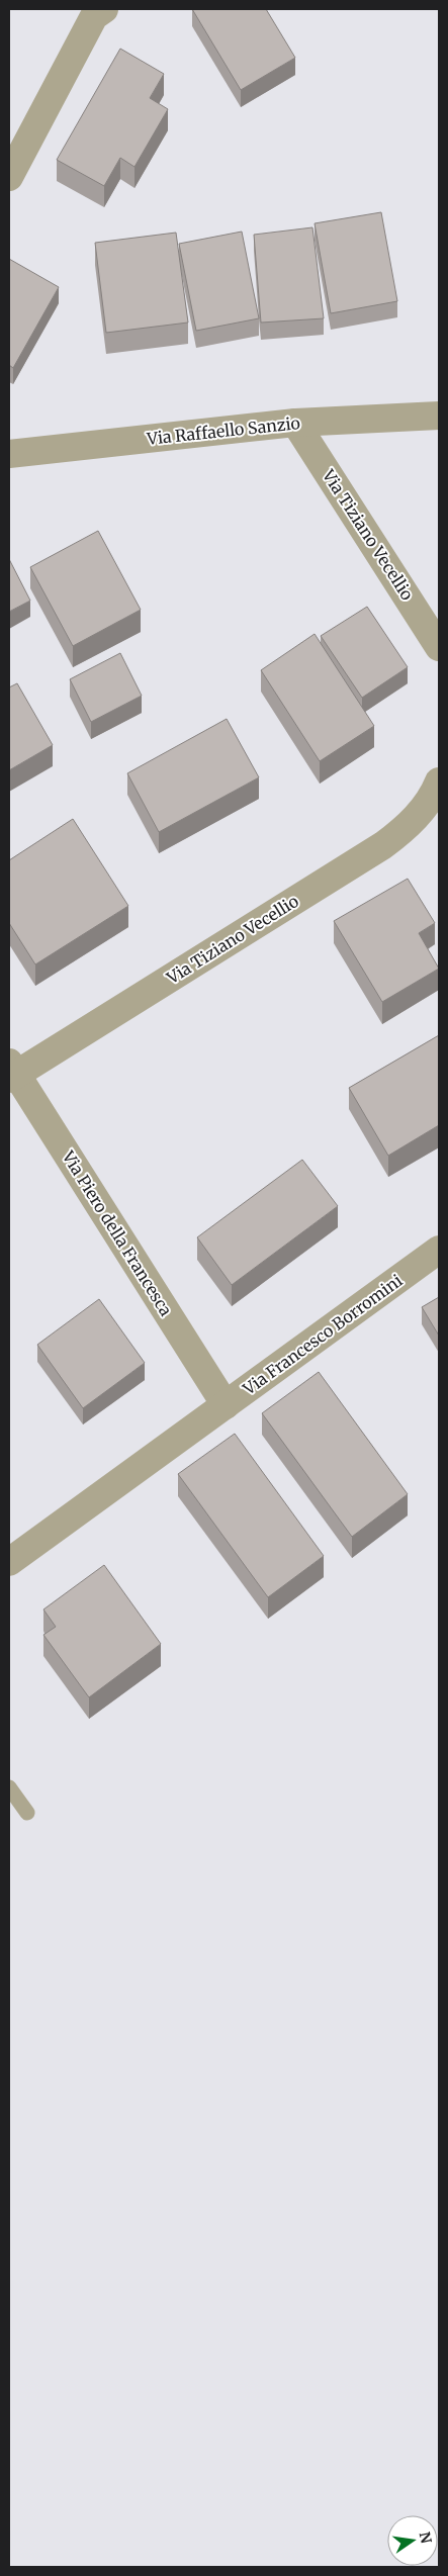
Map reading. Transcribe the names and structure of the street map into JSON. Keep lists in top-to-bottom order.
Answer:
{
  "streets": {
    "street": [
      "Via Raffaello Sanzio",
      "Via Tiziano Vecellio",
      "Via Piero della Francesca",
      "Via Francesco Borromini"
    ]
  },
  "crossings": [
    ["Via Raffaello Sanzio", "Via Tiziano Vecellio"],
    ["Via Tiziano Vecellio", "Via Piero della Francesca"],
    ["Via Piero della Francesca", "Via Francesco Borromini"]
  ],
  "north": "right"
}
